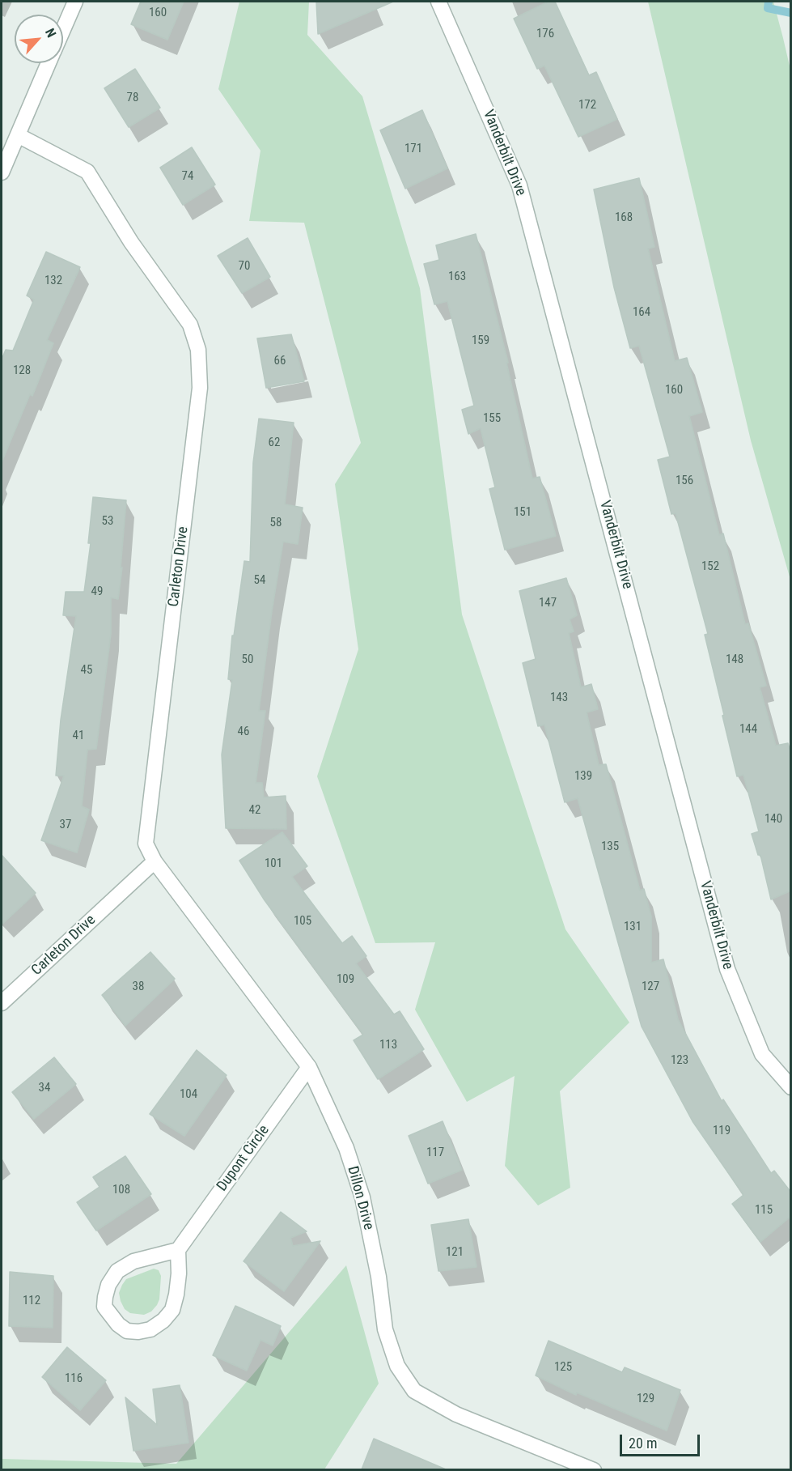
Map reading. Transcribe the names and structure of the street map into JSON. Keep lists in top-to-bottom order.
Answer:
{
  "streets": {
    "street": [
      "Vanderbilt Drive",
      "Carleton Drive",
      "Dupont Circle",
      "Dillon Drive"
    ]
  },
  "crossings": [
    ["Carleton Drive", "Dillon Drive"],
    ["Dupont Circle", "Dillon Drive"]
  ],
  "house_numbers": [
    "160",
    "176",
    "78",
    "172",
    "171",
    "74",
    "168",
    "70",
    "163",
    "132",
    "164",
    "159",
    "66",
    "128",
    "160",
    "155",
    "62",
    "156",
    "151",
    "53",
    "58",
    "152",
    "54",
    "49",
    "147",
    "50",
    "148",
    "45",
    "143",
    "144",
    "46",
    "41",
    "139",
    "42",
    "140",
    "37",
    "135",
    "101",
    "105",
    "131",
    "109",
    "38",
    "127",
    "113",
    "123",
    "34",
    "104",
    "119",
    "117",
    "108",
    "115",
    "121",
    "112",
    "125",
    "116",
    "129"
  ],
  "scale_bar": "20 m",
  "north": "top right"
}
